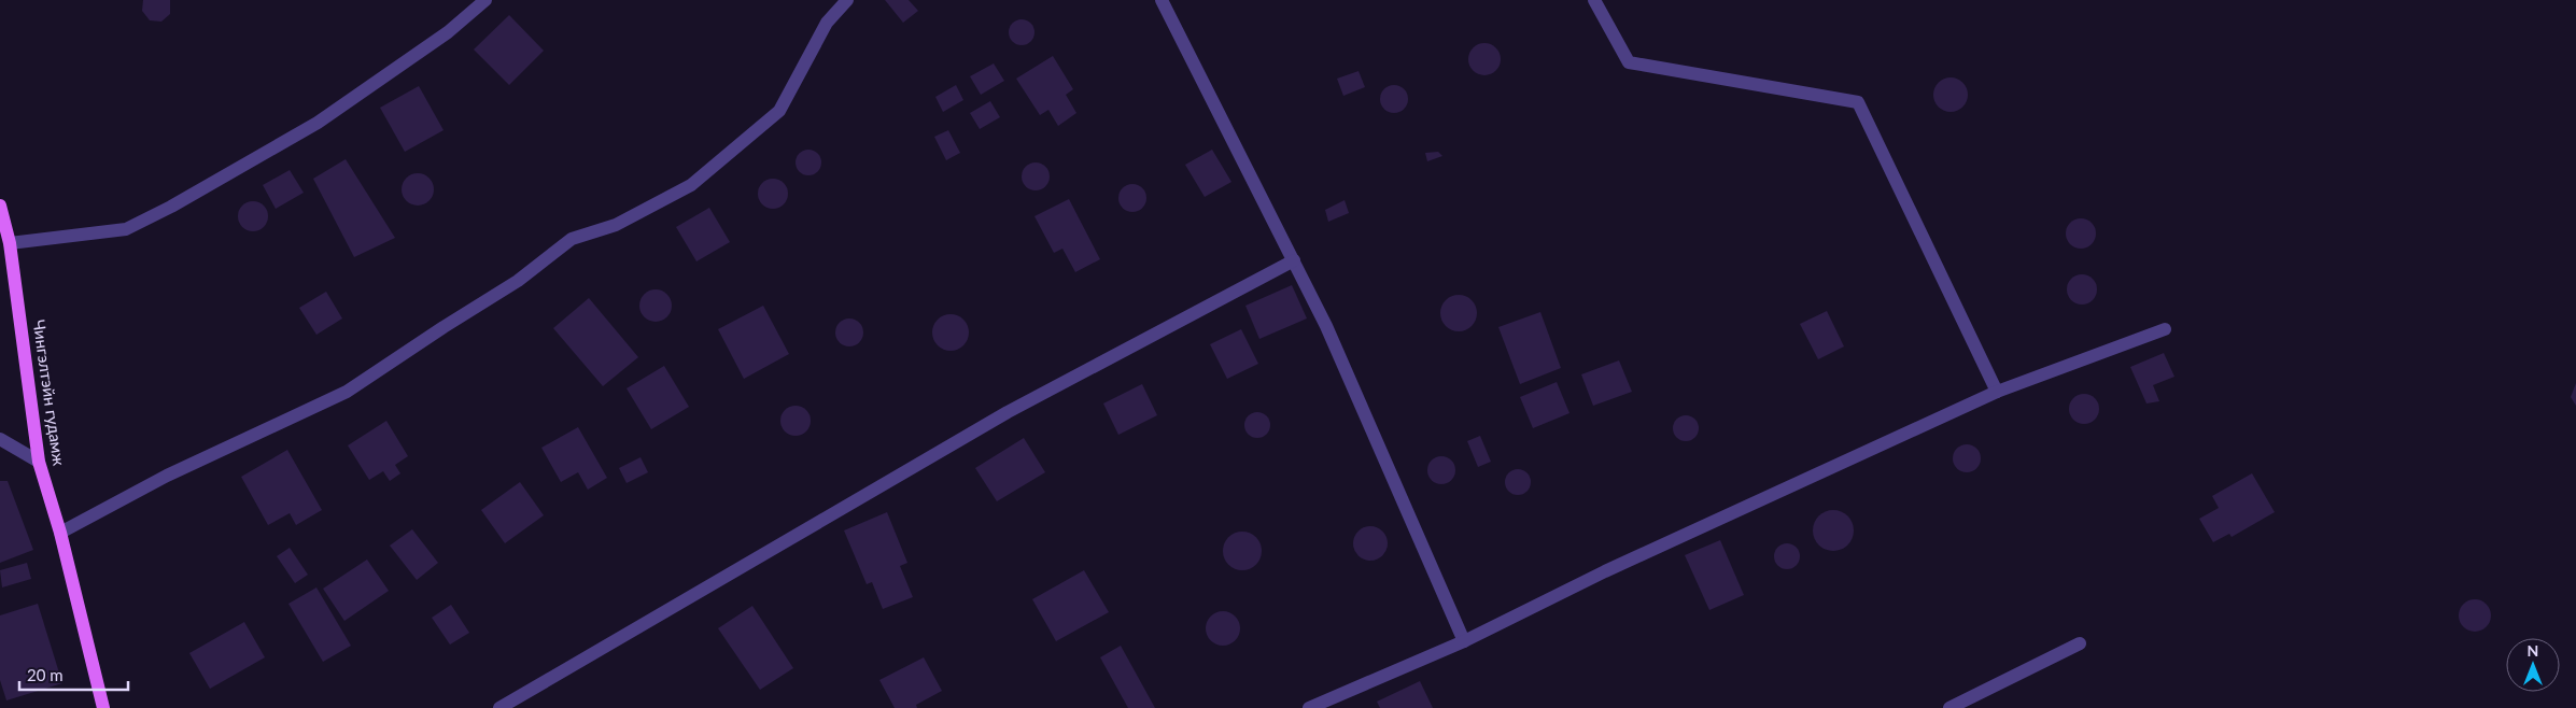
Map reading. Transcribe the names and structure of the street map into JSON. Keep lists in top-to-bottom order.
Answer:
{
  "streets": {
    "main road": ["Чингэлтэйн гудамж"]
  },
  "scale_bar": "20 m",
  "north": "top"
}
